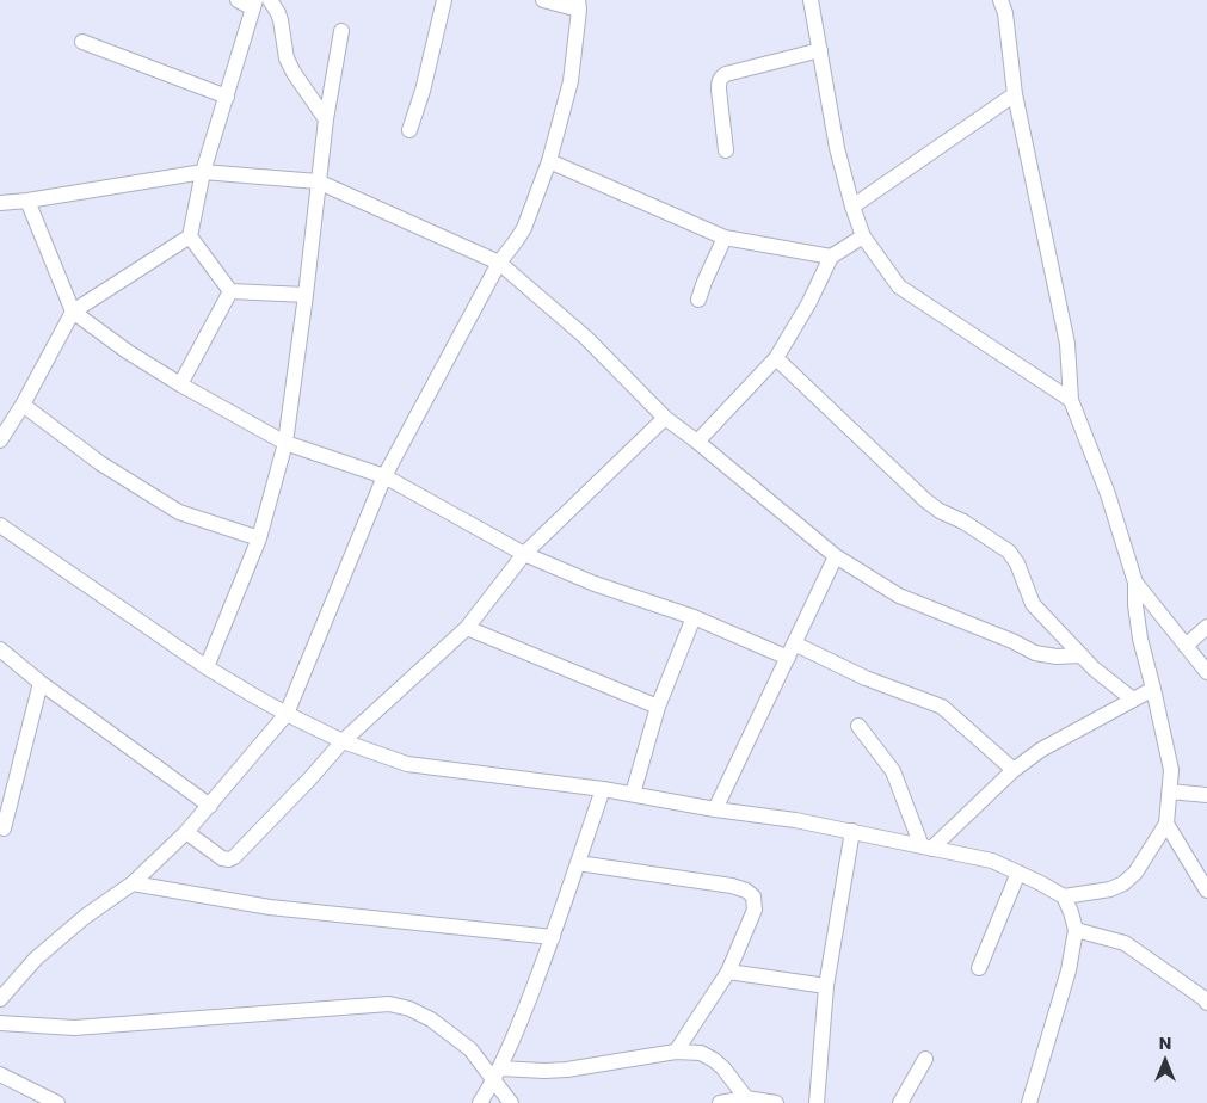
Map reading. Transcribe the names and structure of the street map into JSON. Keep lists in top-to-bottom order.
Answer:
{
  "north": "top"
}
